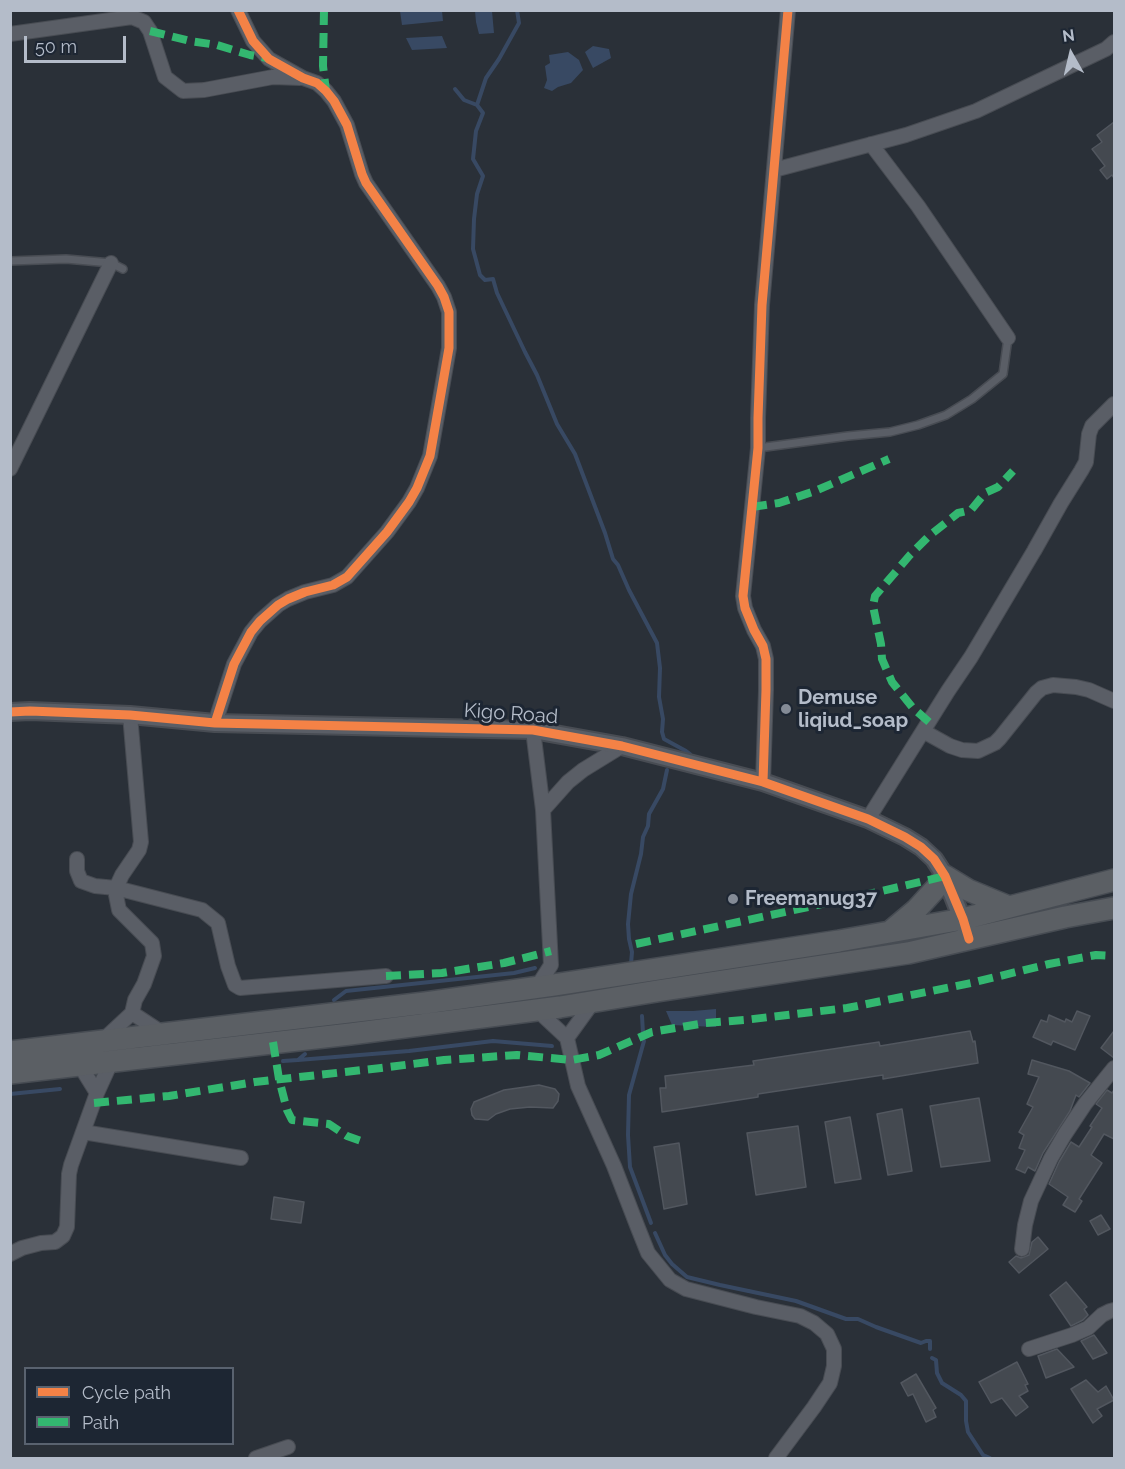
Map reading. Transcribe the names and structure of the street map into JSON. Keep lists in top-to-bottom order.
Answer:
{
  "streets": {
    "street": ["Kigo Road"]
  },
  "places": ["Demuse liqiud_soap", "Freemanug37"],
  "legend": ["Cycle path", "Path"],
  "scale_bar": "50 m",
  "north": "top"
}
